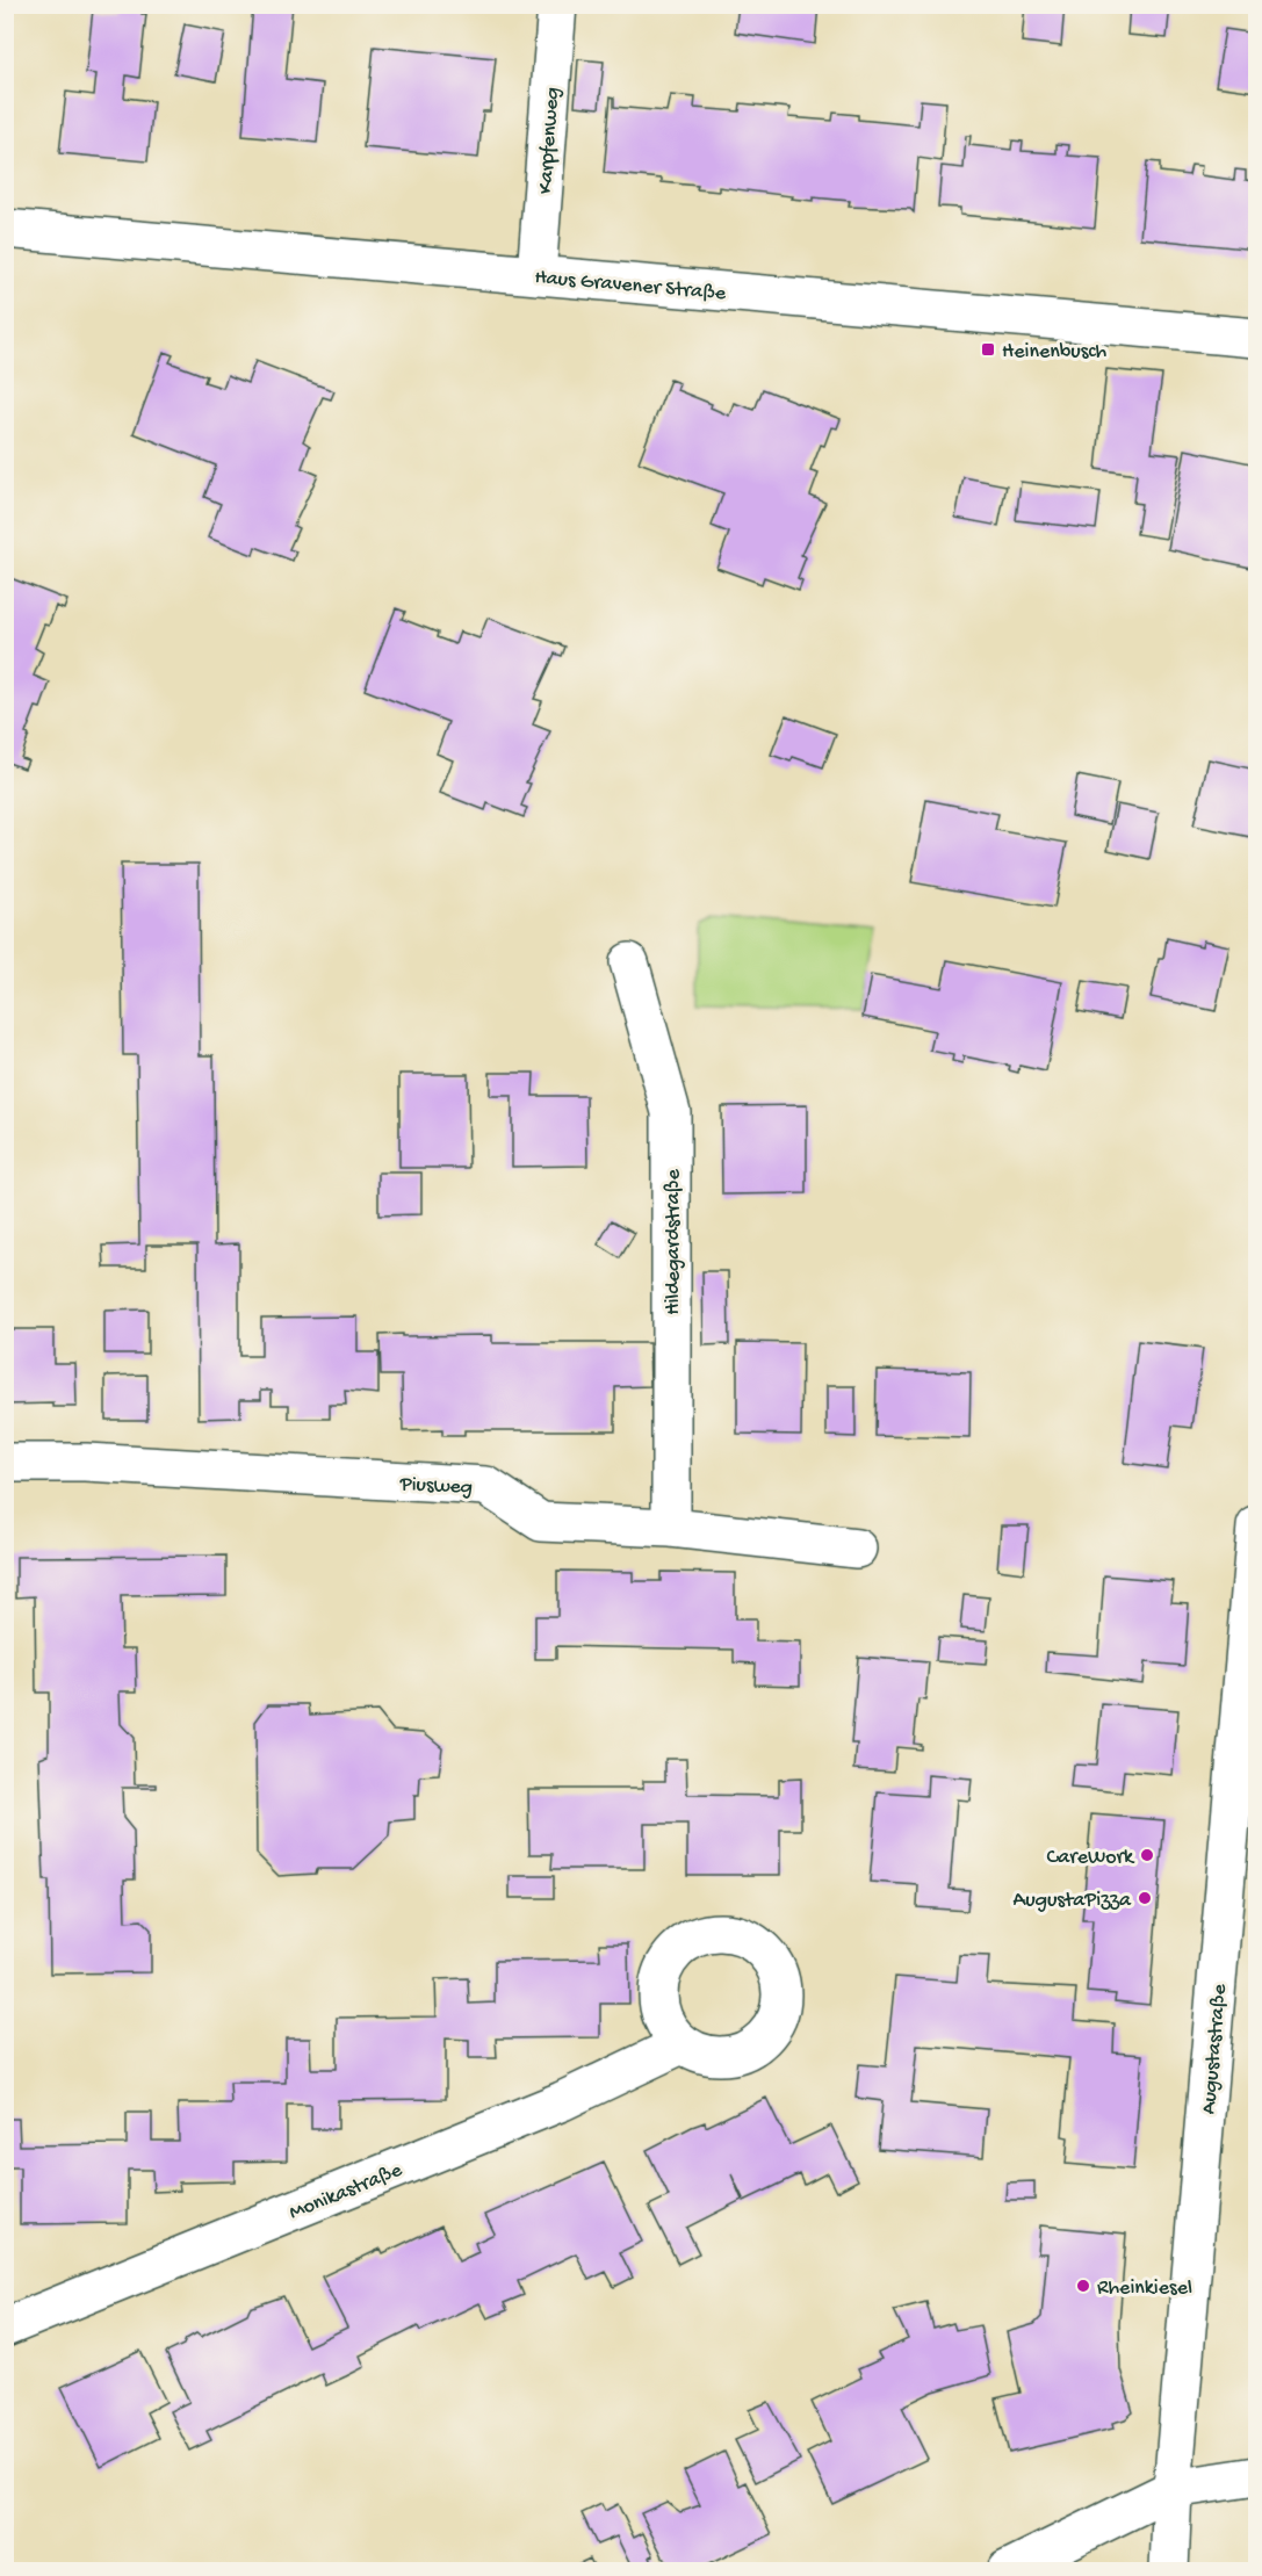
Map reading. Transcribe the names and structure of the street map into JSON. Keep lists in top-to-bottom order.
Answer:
{
  "streets": {
    "street": [
      "Karpfenweg",
      "Haus Gravener Straße",
      "Hildegardstraße",
      "Piusweg",
      "Augustastraße",
      "Monikastraße"
    ]
  },
  "crossings": [
    ["Karpfenweg", "Haus Gravener Straße"],
    ["Hildegardstraße", "Piusweg"]
  ],
  "places": {
    "transit": ["Heinenbusch"],
    "other": ["CareWork", "AugustaPizza", "Rheinkiesel"]
  }
}
